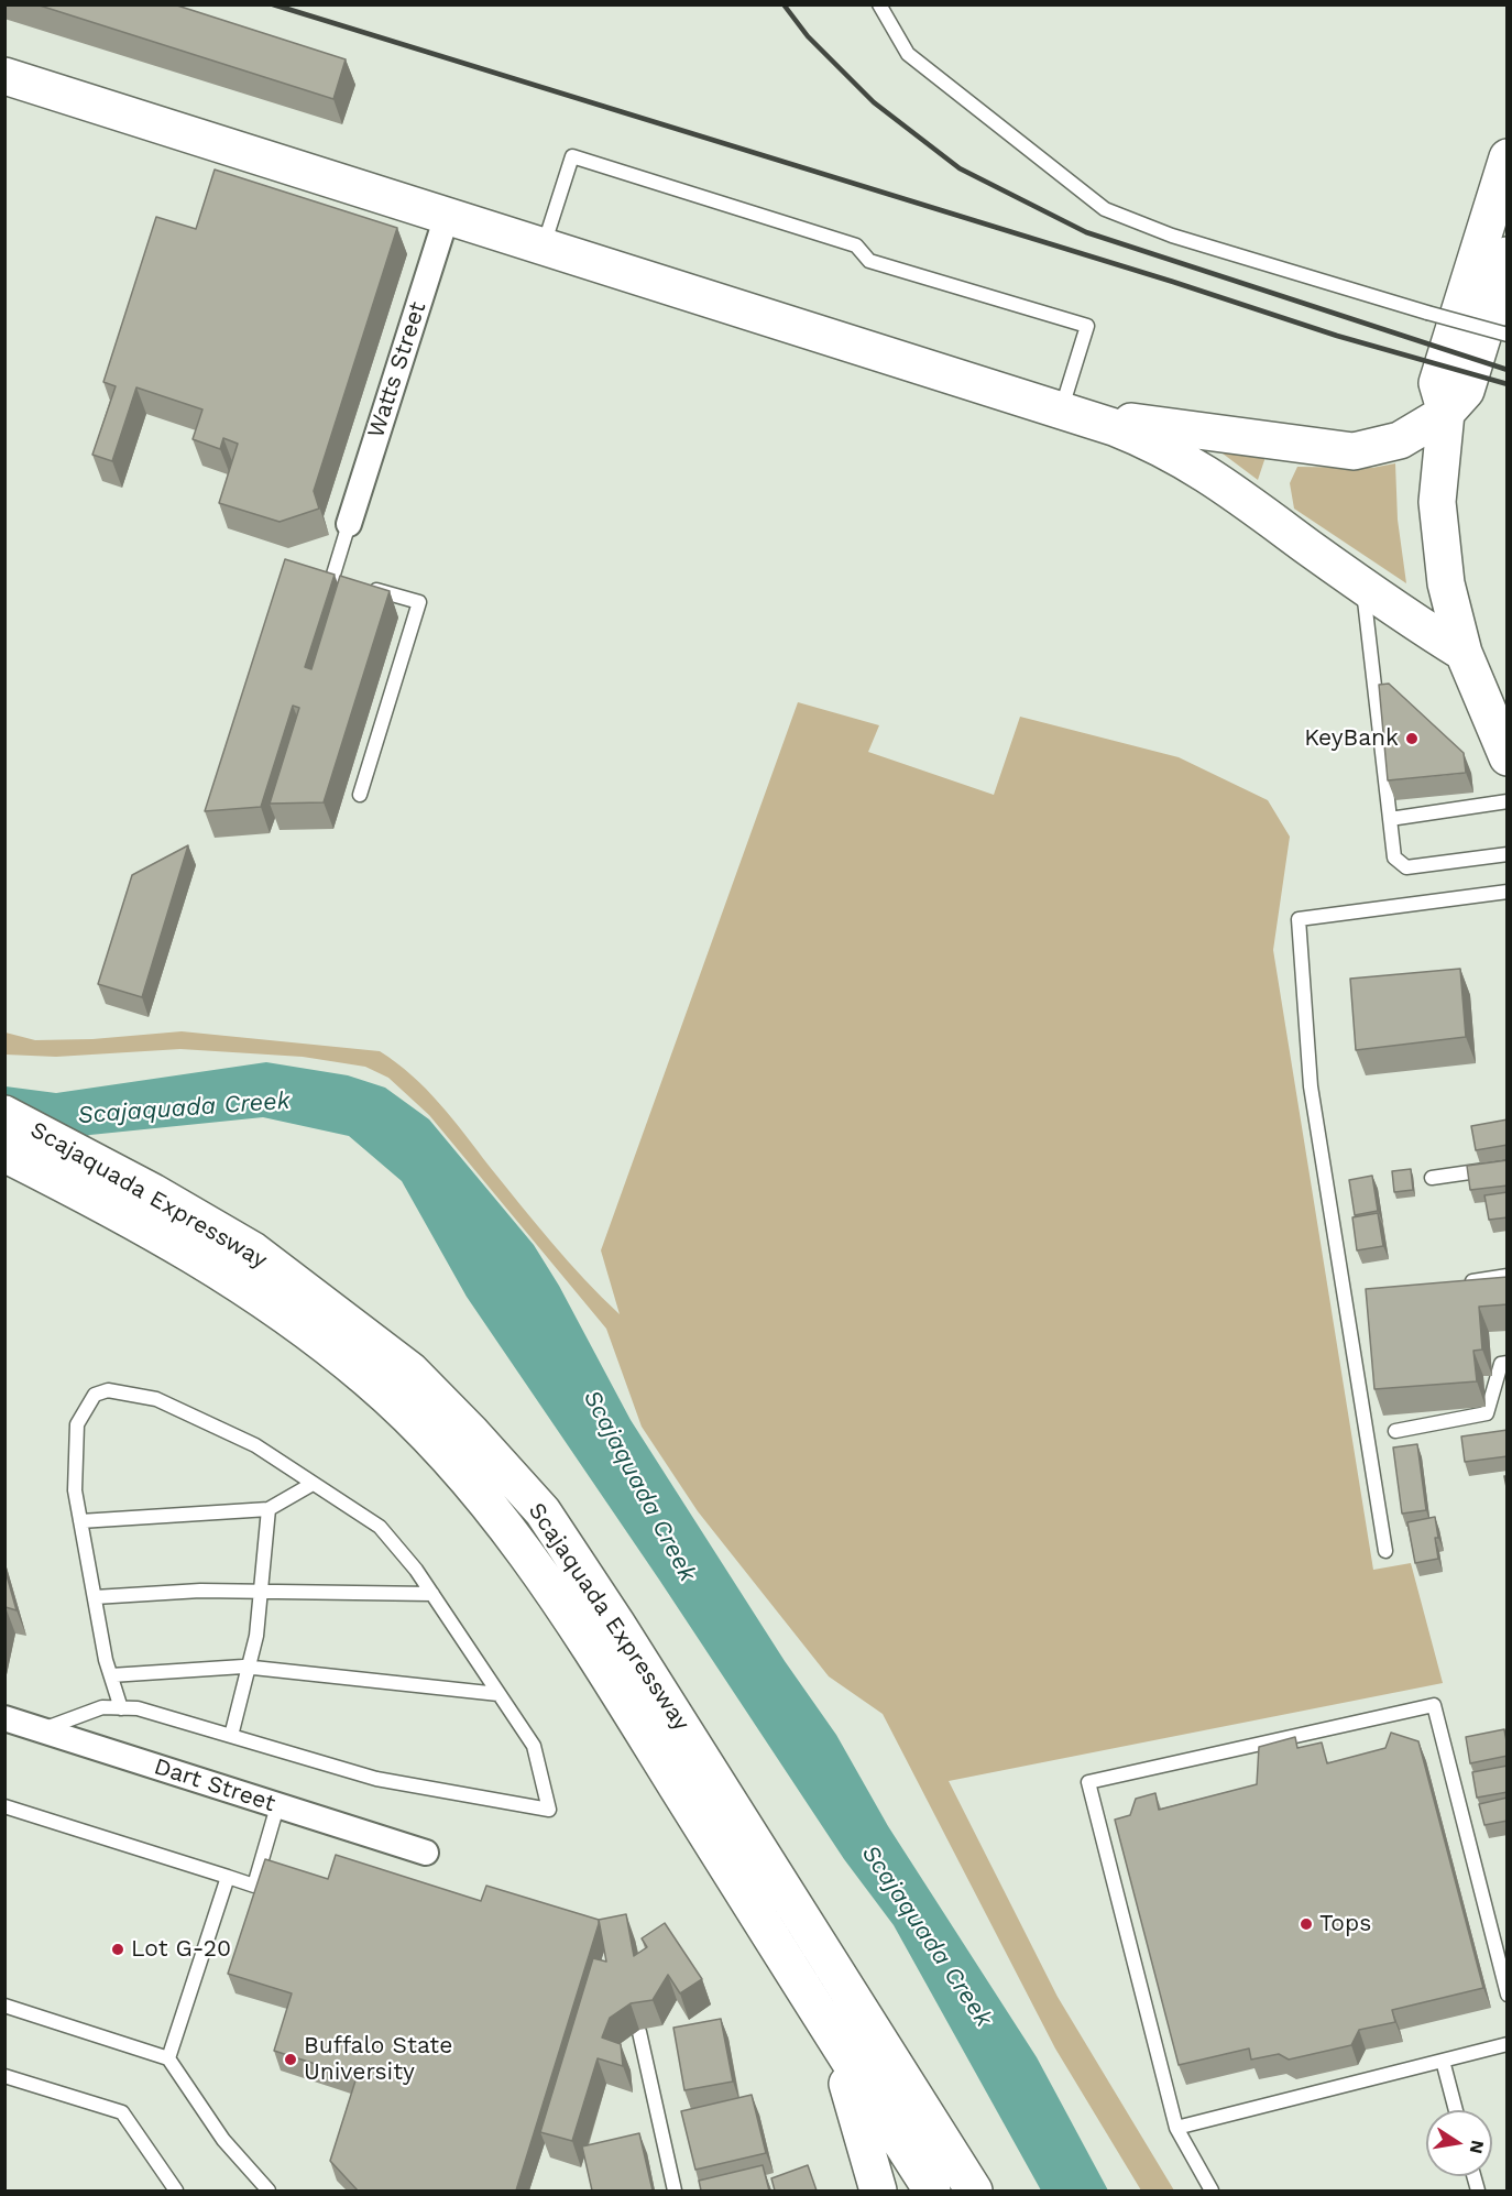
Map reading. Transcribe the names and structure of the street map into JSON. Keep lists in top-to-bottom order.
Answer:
{
  "streets": {
    "main road": ["Scajaquada Expressway"],
    "street": ["Watts Street", "Dart Street"]
  },
  "water": ["Scajaquada Creek"],
  "places": [
    "KeyBank",
    "Tops",
    "Lot G-20",
    "Buffalo State University"
  ],
  "north": "right"
}
